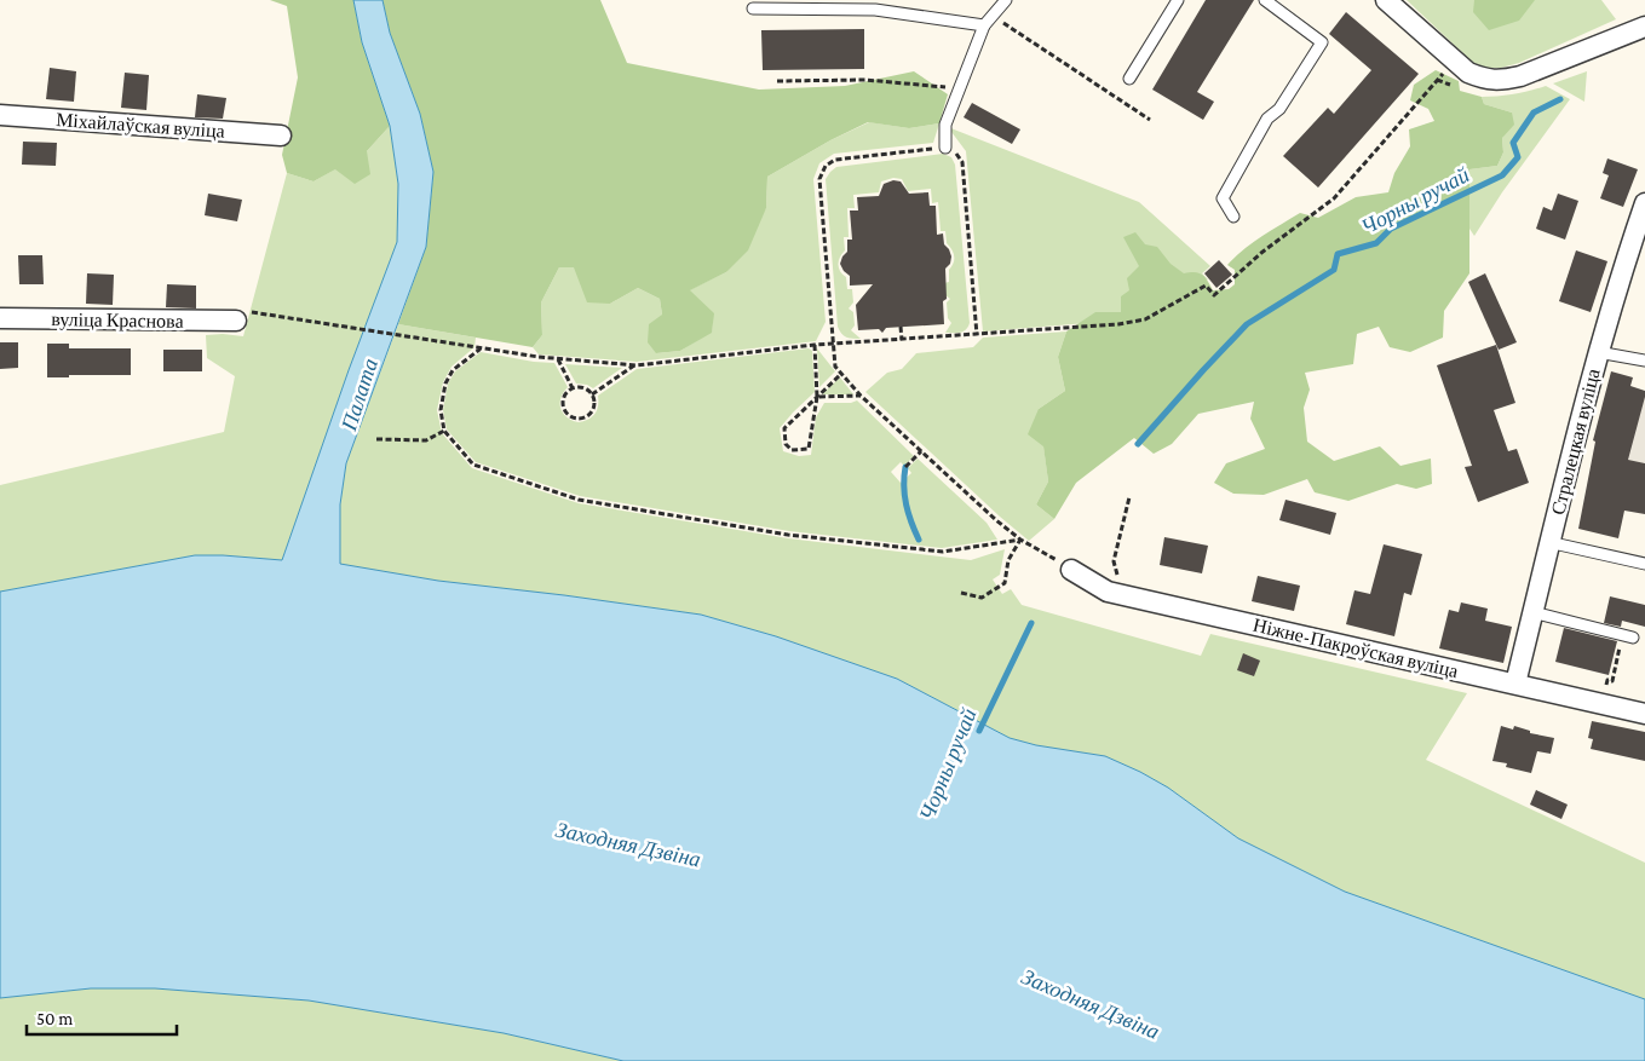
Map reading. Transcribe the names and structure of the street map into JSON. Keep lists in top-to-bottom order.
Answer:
{
  "streets": {
    "street": [
      "Міхайлаўская вуліца",
      "вуліца Краснова",
      "Стралецкая вуліца",
      "Ніжне-Пакроўская вуліца"
    ]
  },
  "crossings": [
    ["Стралецкая вуліца", "Ніжне-Пакроўская вуліца"]
  ],
  "water": ["Чорны ручай", "Палата", "Заходняя Дзвіна"],
  "scale_bar": "50 m"
}
